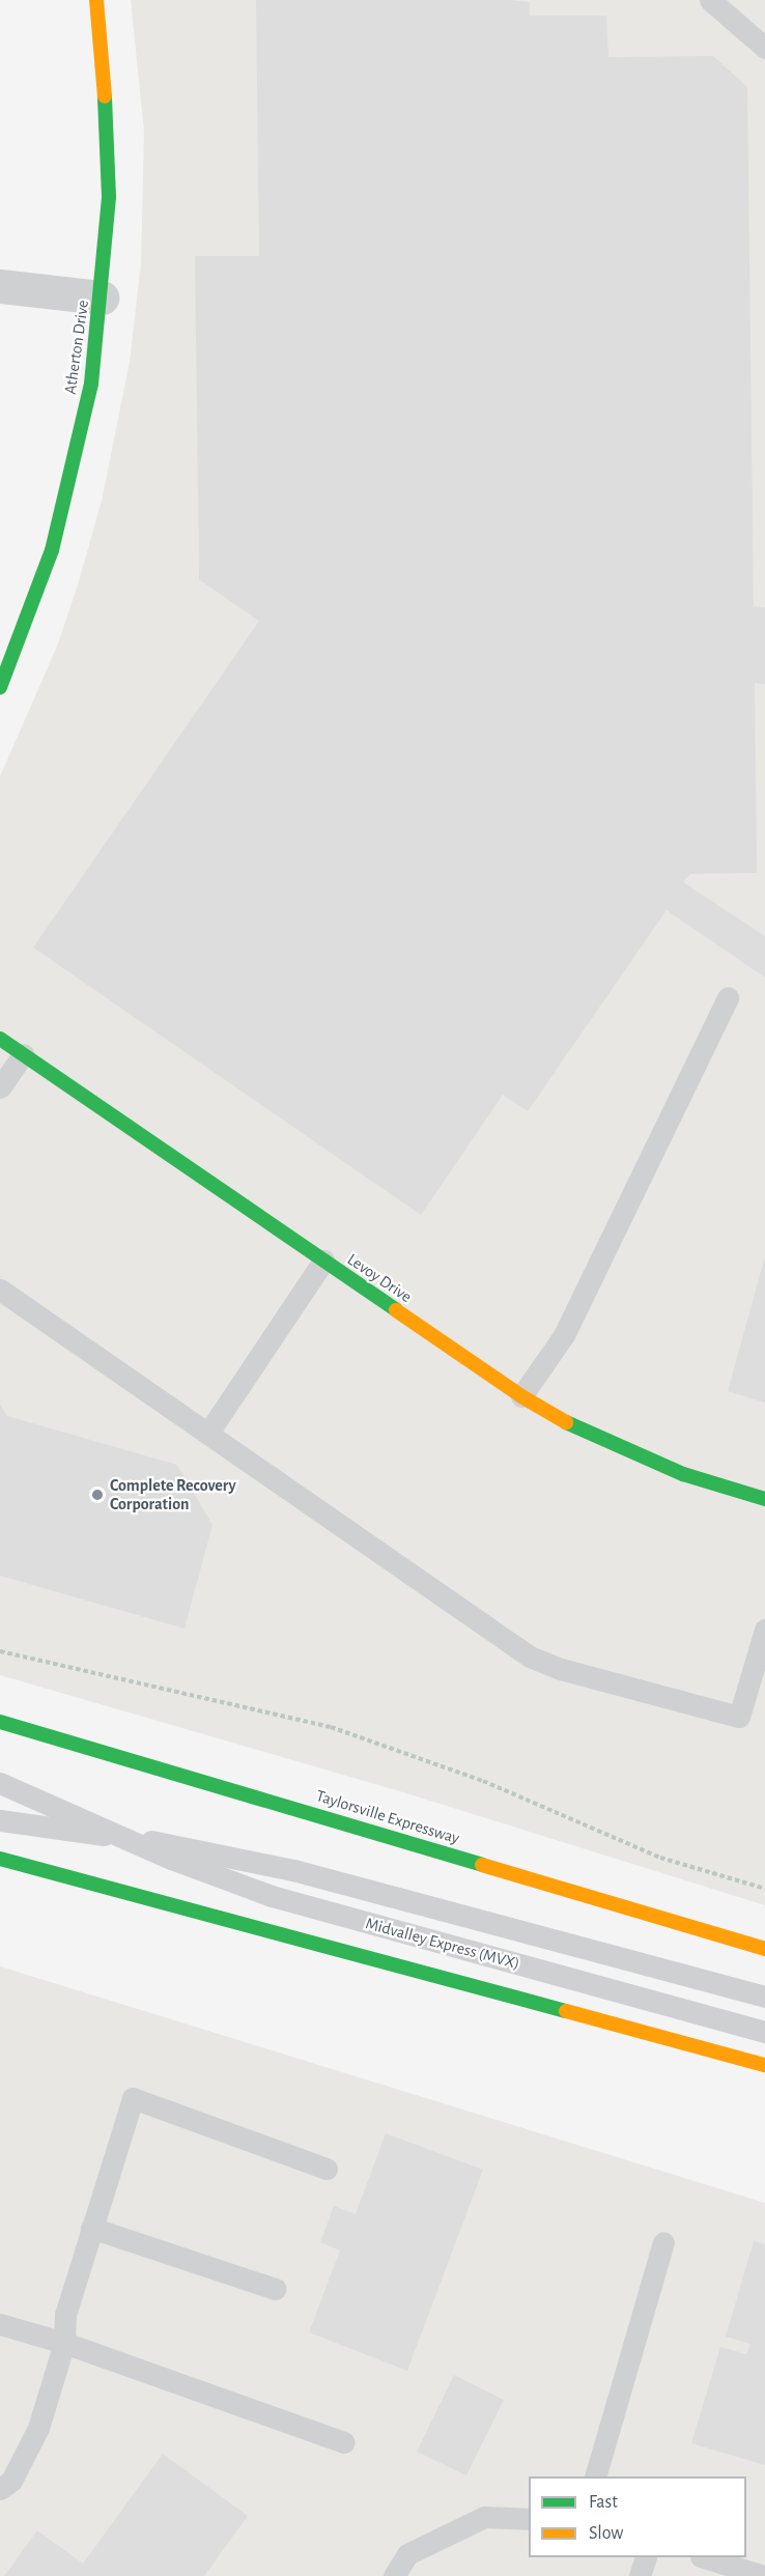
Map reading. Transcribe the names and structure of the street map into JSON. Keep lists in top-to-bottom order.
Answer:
{
  "streets": {
    "street": ["Atherton Drive", "Levoy Drive", "Taylorsville Expressway"],
    "lane": ["Midvalley Express (MVX)"]
  },
  "places": ["Complete Recovery Corporation"],
  "legend": ["Fast", "Slow"]
}
